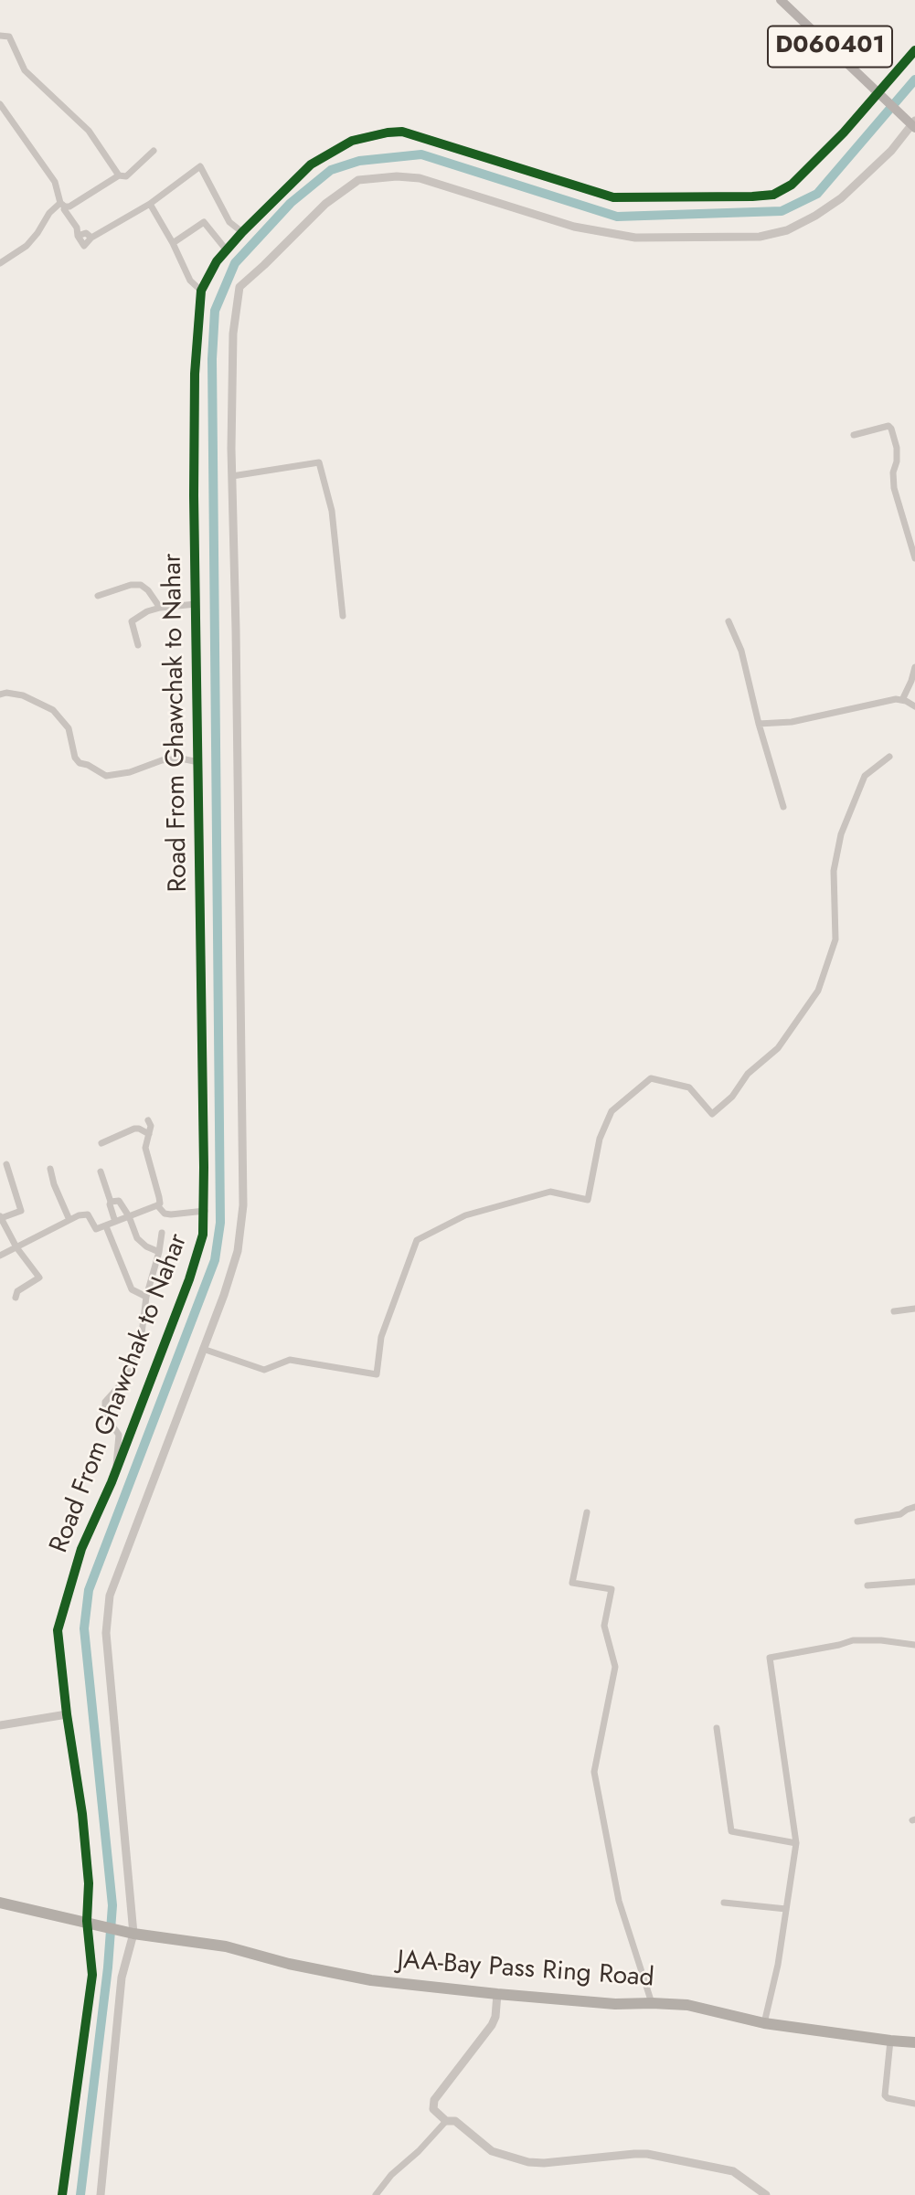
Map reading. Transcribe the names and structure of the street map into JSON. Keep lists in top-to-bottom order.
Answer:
{
  "streets": {
    "highway": ["JAA-Bay Pass Ring Road"],
    "main road": ["D060401"],
    "street": ["Road From Ghawchak to Nahar"]
  },
  "crossings": [
    ["D060401", "Road From Ghawchak to Nahar"],
    ["Road From Ghawchak to Nahar", "JAA-Bay Pass Ring Road"]
  ]
}
